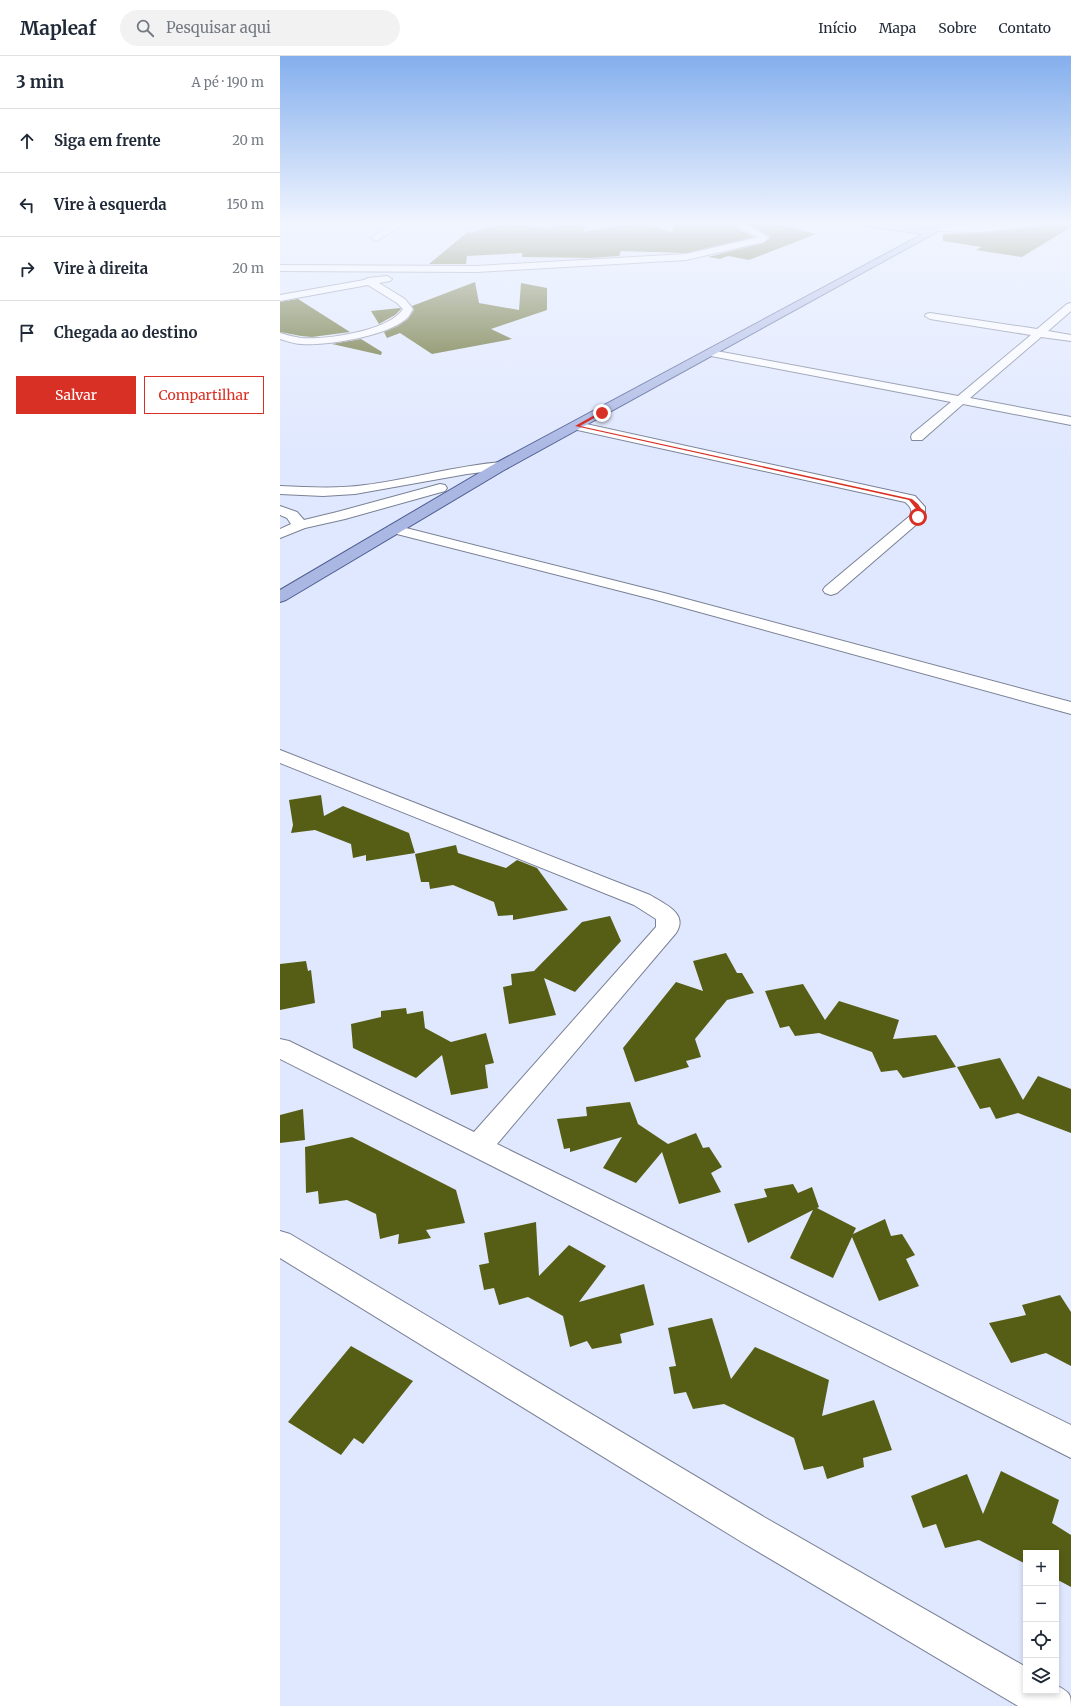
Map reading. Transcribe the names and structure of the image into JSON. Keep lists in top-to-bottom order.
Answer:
{
  "page": {
    "header": "Mapleaf",
    "search": "Pesquisar aqui",
    "nav": [
      "Início",
      "Mapa",
      "Sobre",
      "Contato"
    ],
    "heading": ["3 min", "A pé · 190 m"],
    "list": [
      ["Siga em frente", "20 m"],
      ["Vire à esquerda", "150 m"],
      ["Vire à direita", "20 m"],
      "Chegada ao destino"
    ],
    "buttons": ["Salvar", "Compartilhar"],
    "map_buttons": ["+", "−"]
  }
}
